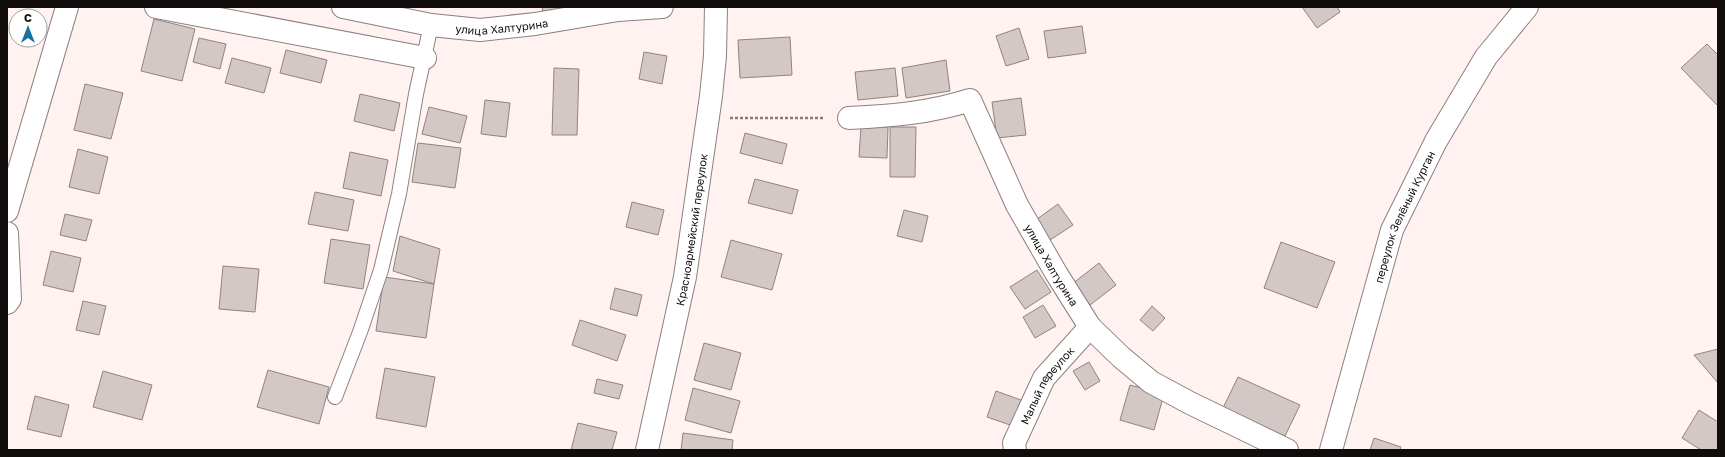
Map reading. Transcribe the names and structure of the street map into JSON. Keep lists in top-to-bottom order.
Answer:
{
  "streets": {
    "street": [
      "улица Халтурина",
      "переулок Зелёный Курган",
      "Красноармейский переулок",
      "Малый переулок"
    ]
  },
  "crossings": [
    ["улица Халтурина", "Малый переулок"]
  ],
  "north": "top"
}
